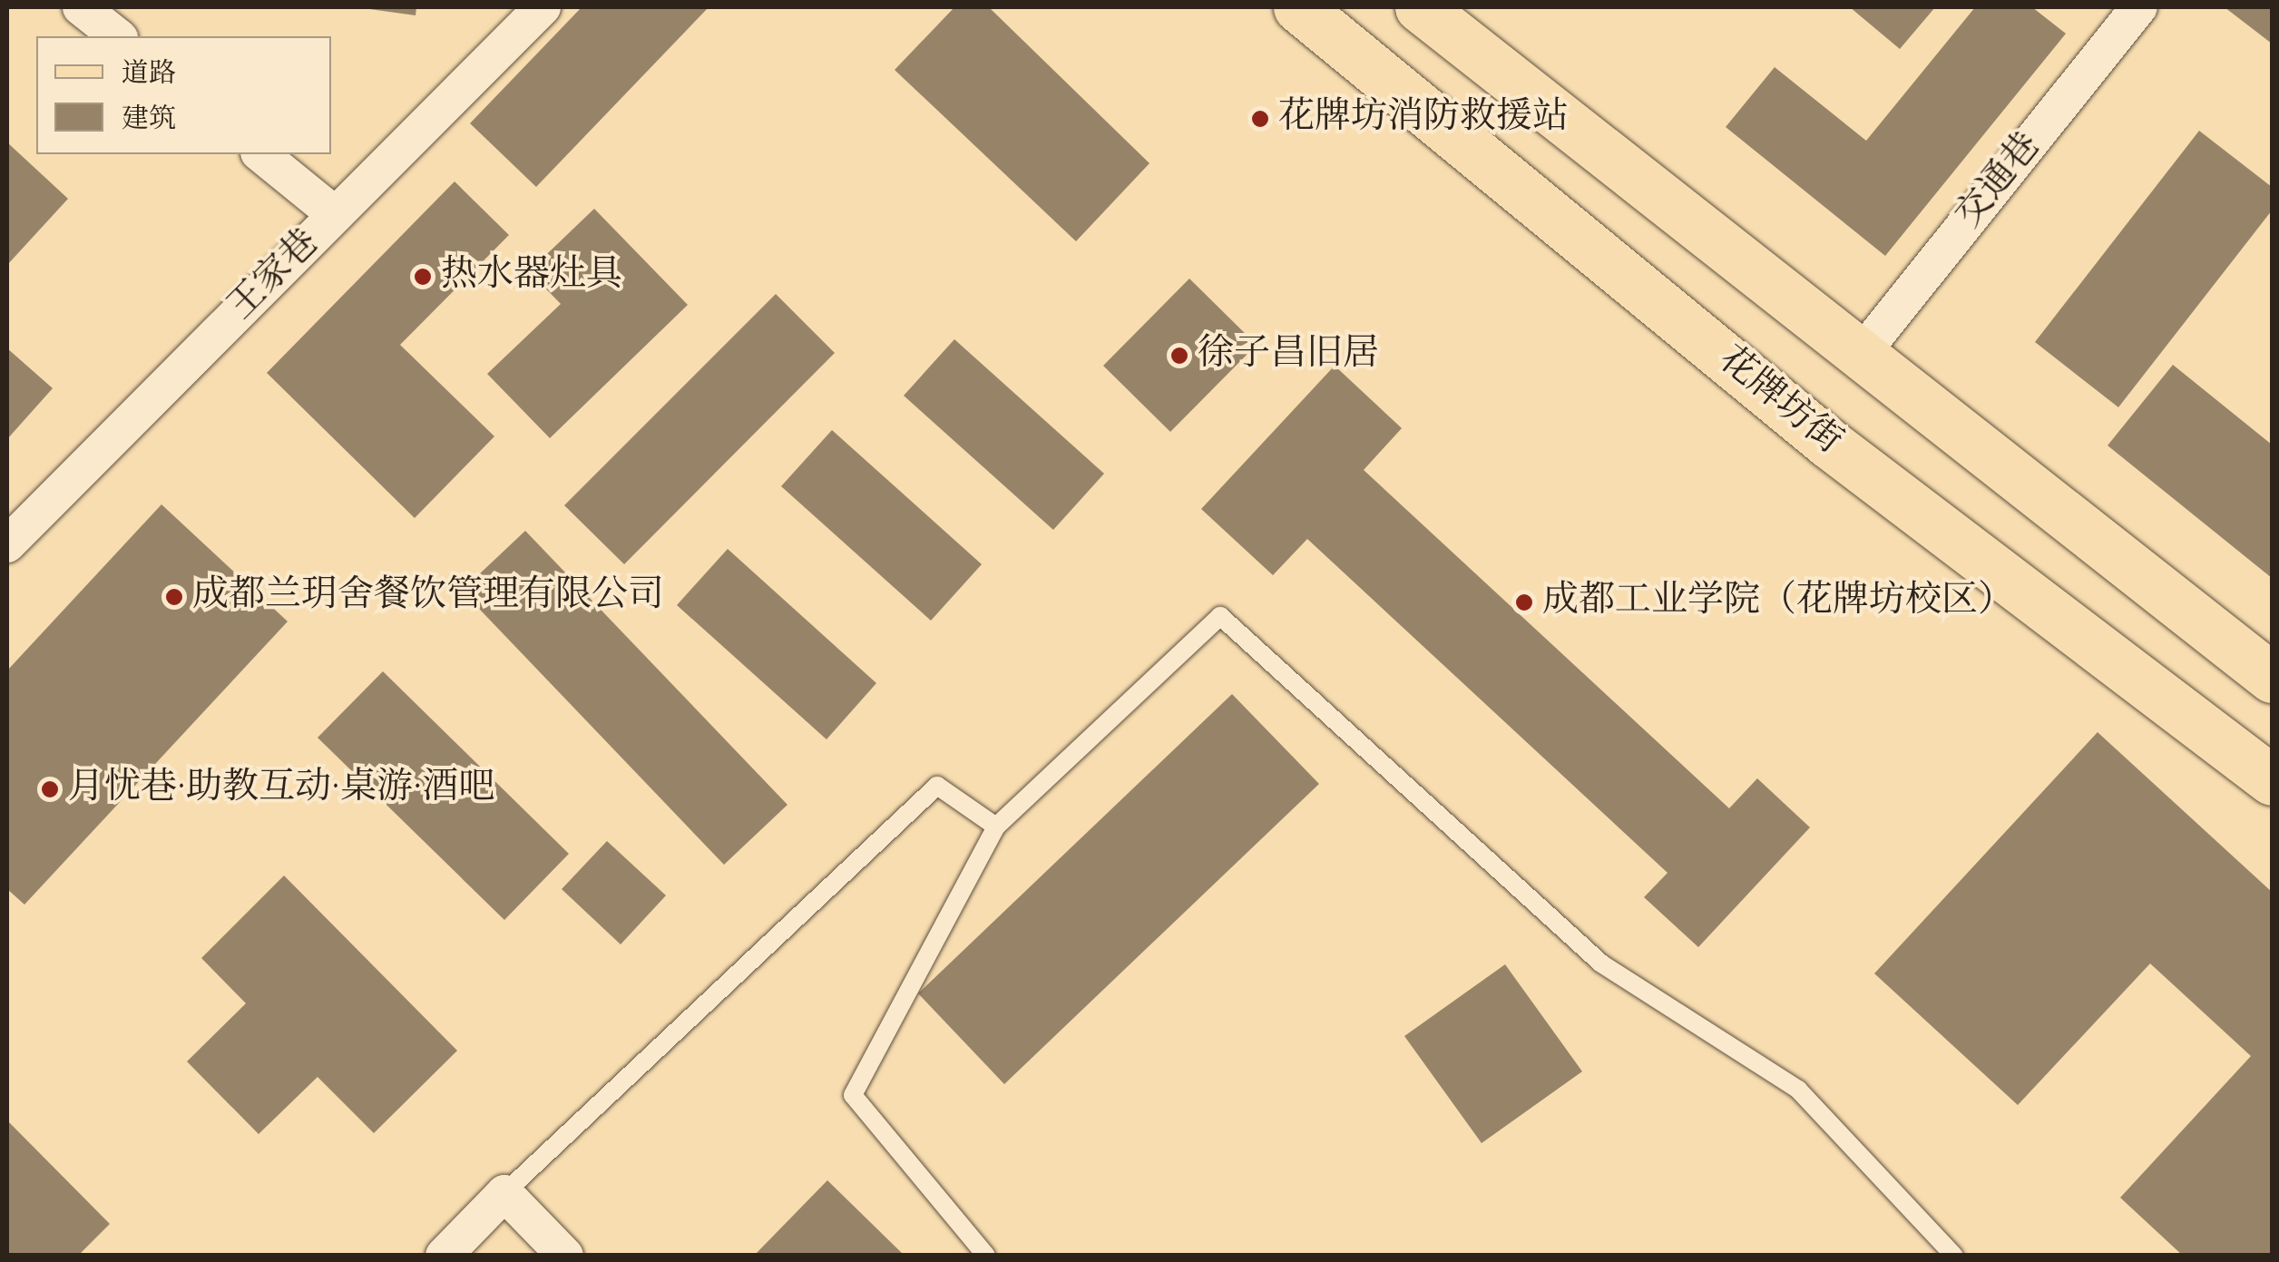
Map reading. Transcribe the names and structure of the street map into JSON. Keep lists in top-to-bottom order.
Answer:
{
  "streets": {
    "main road": ["花牌坊街"],
    "street": ["交通巷", "王家巷"]
  },
  "places": [
    "花牌坊消防救援站",
    "热水器灶具",
    "徐子昌旧居",
    "成都兰玥舍餐饮管理有限公司",
    "成都工业学院（花牌坊校区）",
    "月忧巷·助教互动·桌游·酒吧"
  ],
  "legend": ["道路", "建筑"]
}
